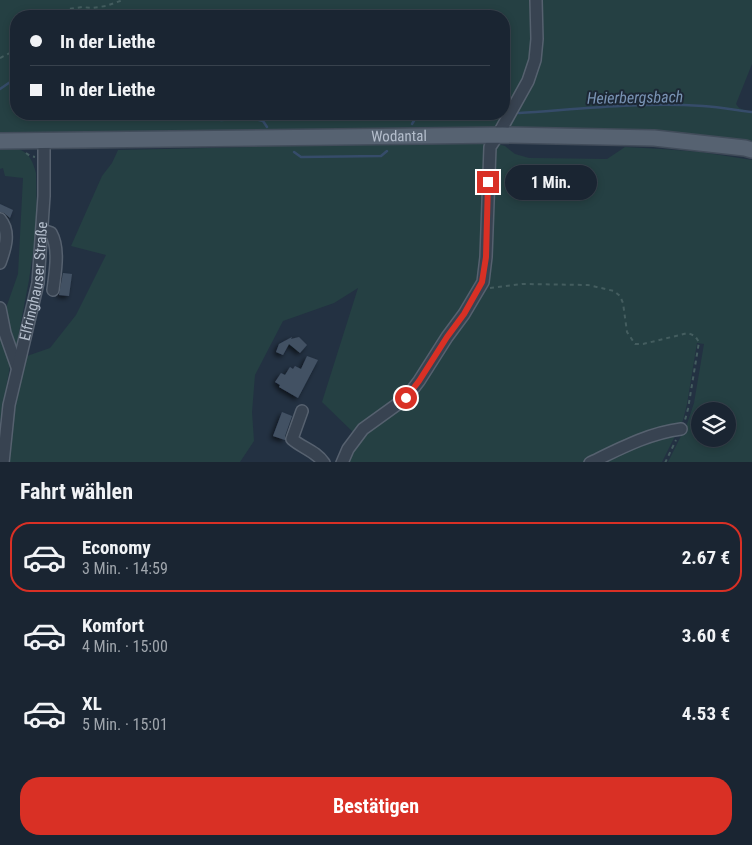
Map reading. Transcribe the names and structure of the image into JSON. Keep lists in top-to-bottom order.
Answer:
{
  "streets": {
    "main road": ["Wodantal"],
    "street": ["Elfringhauser Straße"]
  },
  "crossings": [
    ["Wodantal", "Elfringhauser Straße"]
  ],
  "water": ["Heierbergsbach"],
  "page": {
    "banner": ["In der Liethe", "In der Liethe"],
    "bubble": "1 Min.",
    "heading": "Fahrt wählen",
    "list": [
      {
        "name": "Economy",
        "note": "3 Min. · 14:59",
        "value": "2.67 €"
      },
      {
        "name": "Komfort",
        "note": "4 Min. · 15:00",
        "value": "3.60 €"
      },
      {
        "name": "XL",
        "note": "5 Min. · 15:01",
        "value": "4.53 €"
      }
    ],
    "buttons": "Bestätigen"
  }
}
